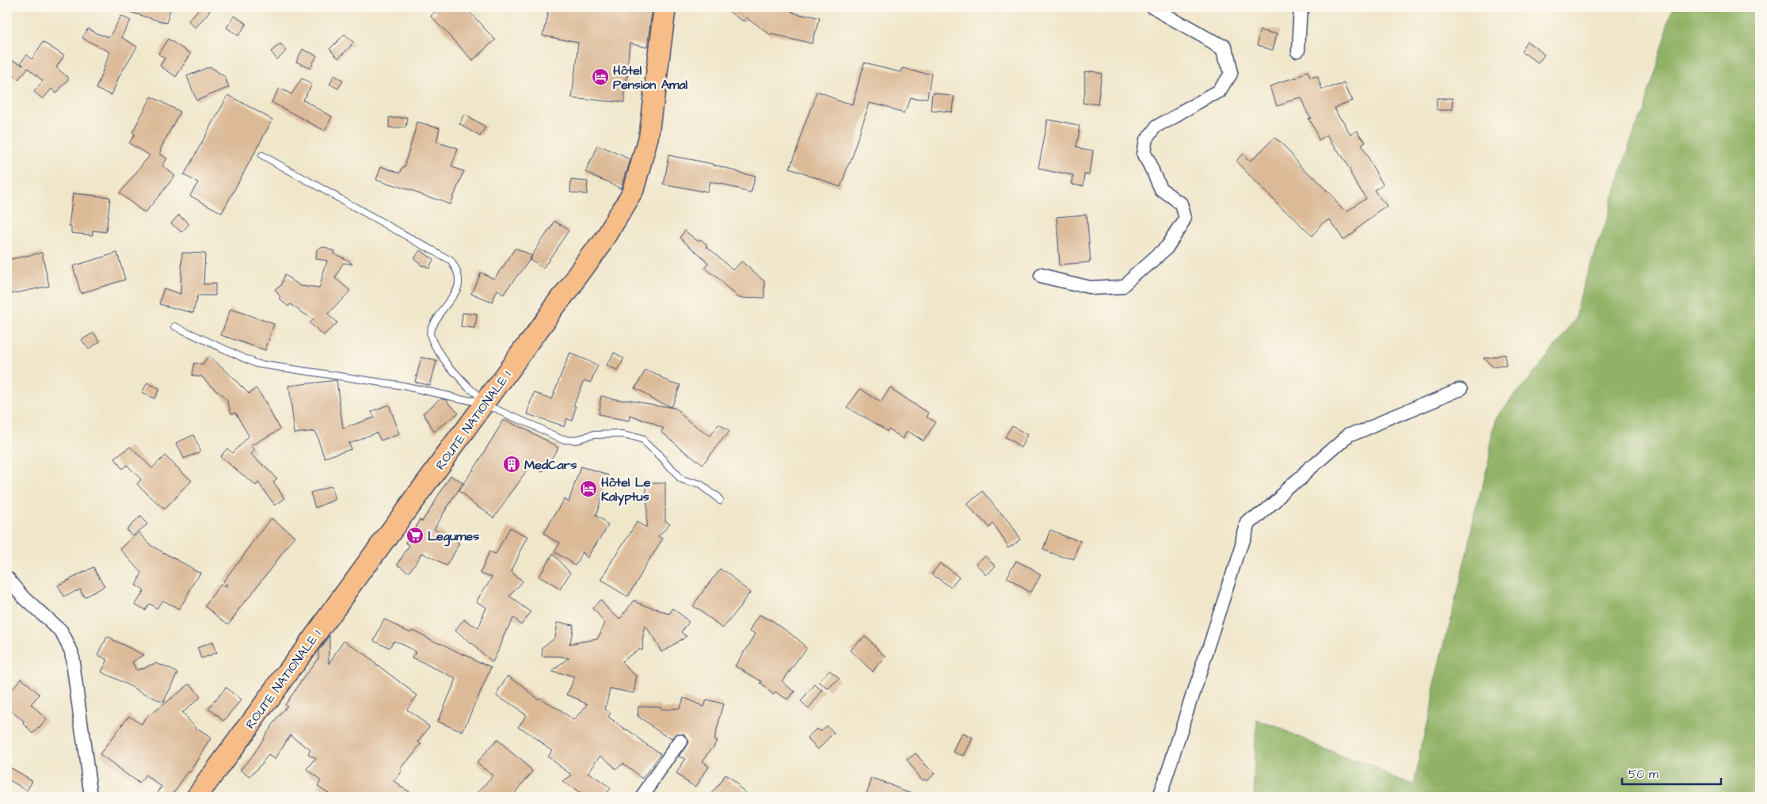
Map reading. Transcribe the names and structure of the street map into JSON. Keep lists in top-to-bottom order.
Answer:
{
  "streets": {
    "main road": ["ROUTE NATIONALE 1"]
  },
  "places": {
    "hotel": ["Hôtel Pension Amal", "Hôtel Le Kalyptus"],
    "building": ["MedCars"],
    "supermarket": ["Legumes"]
  },
  "scale_bar": "50 m"
}
